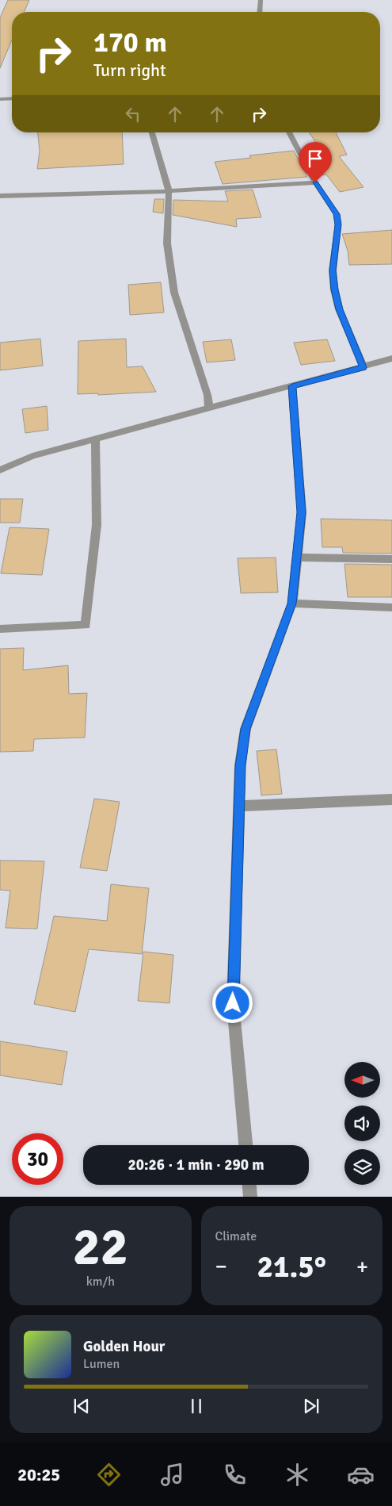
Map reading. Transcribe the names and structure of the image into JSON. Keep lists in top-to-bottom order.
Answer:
{
  "north": "left",
  "page": {
    "turn": ["170 m", "Turn right"],
    "limit": "30",
    "trip": "20:26 · 1 min · 290 m",
    "tile": [
      ["22", "km/h"],
      "Climate"
    ],
    "heat": ["−", "21.5°", "+"],
    "song": ["Golden Hour", "Lumen"],
    "tabs": "20:25"
  }
}
